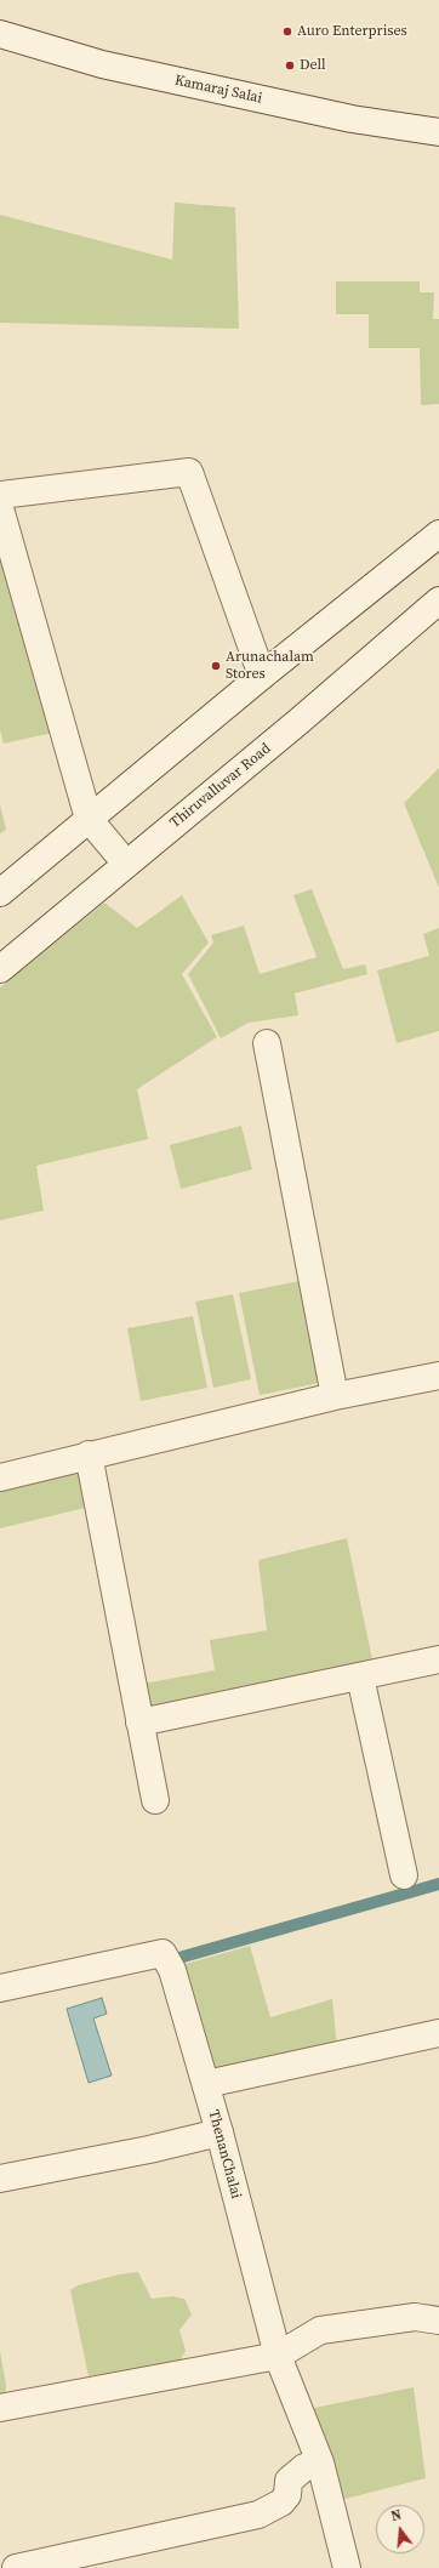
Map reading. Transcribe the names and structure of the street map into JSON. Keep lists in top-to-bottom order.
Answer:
{
  "streets": {
    "street": ["Kamaraj Salai", "Thiruvalluvar Road", "ThenanChalai"]
  },
  "places": ["Auro Enterprises", "Dell", "Arunachalam Stores"],
  "north": "top"
}
